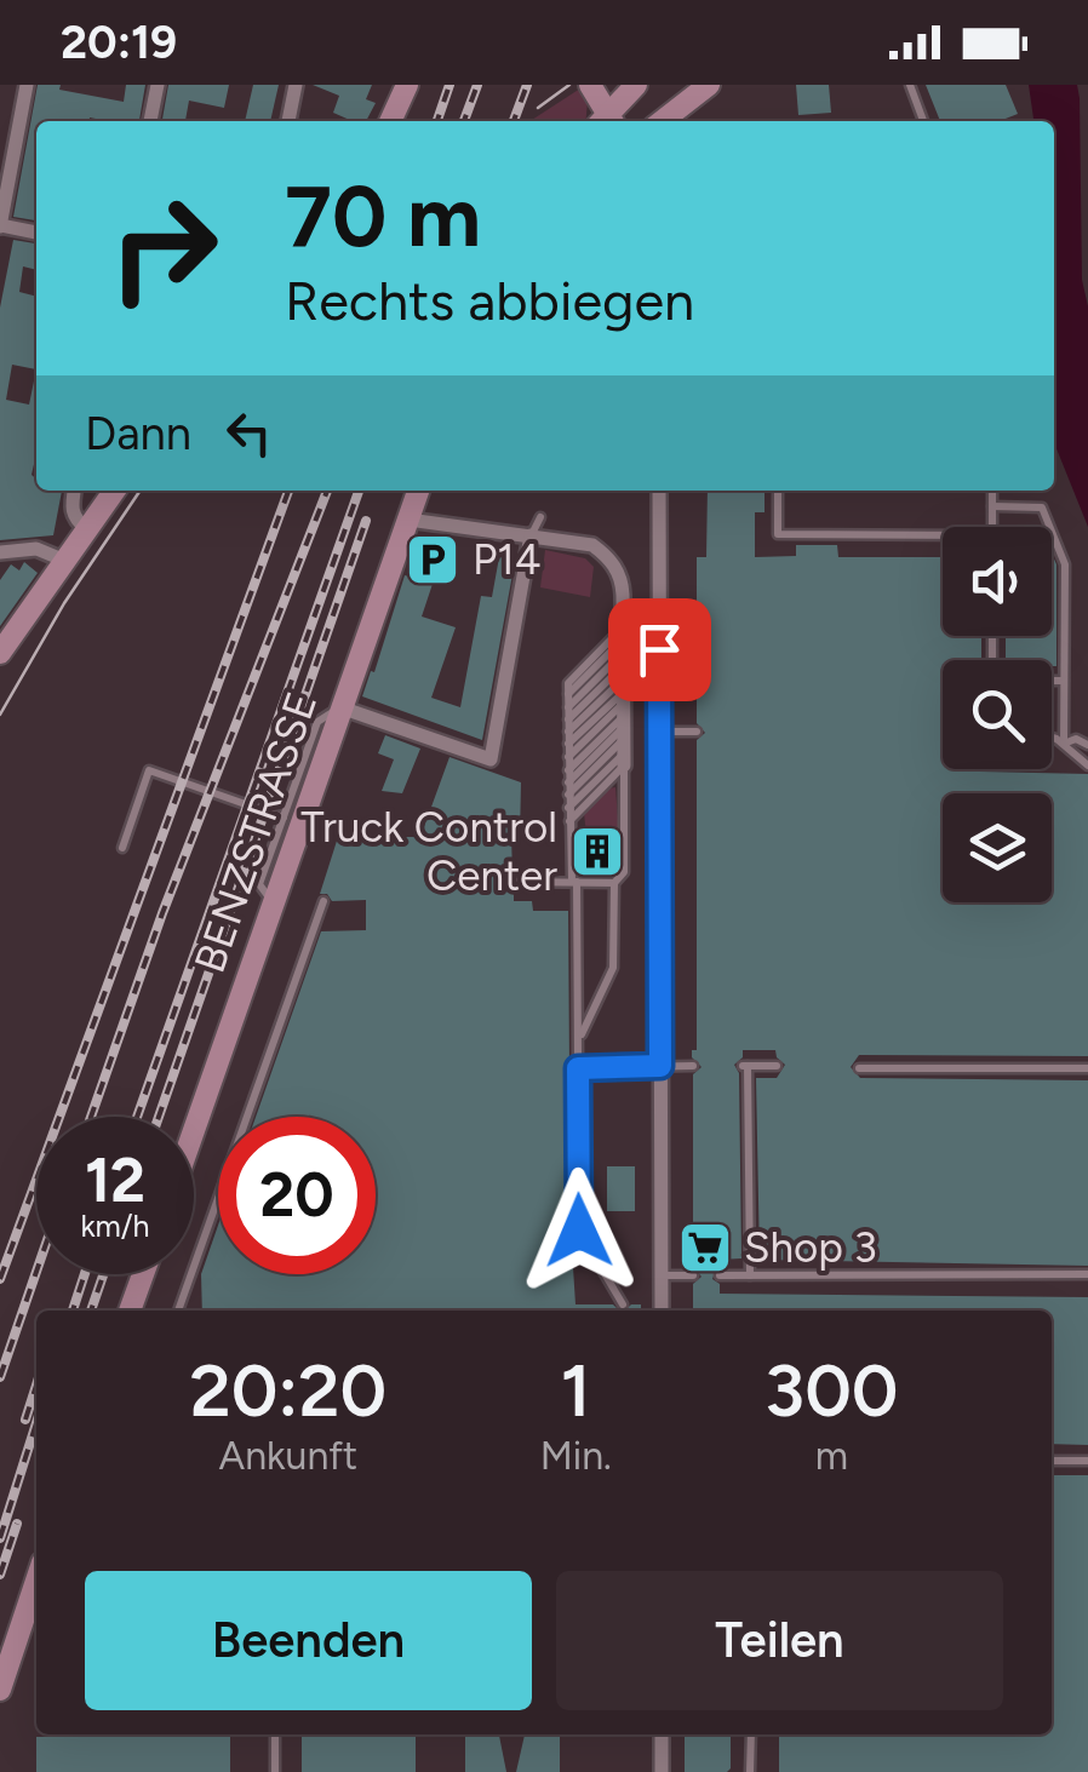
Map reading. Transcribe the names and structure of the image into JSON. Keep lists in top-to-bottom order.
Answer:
{
  "streets": {
    "main road": ["BENZSTRASSE"]
  },
  "places": {
    "parking": ["P14"],
    "building": ["Truck Control Center"],
    "supermarket": ["Shop 3"]
  },
  "page": {
    "status": "20:19",
    "turn": ["70 m", "Rechts abbiegen"],
    "then": "Dann",
    "speed": "12 km/h",
    "limit": "20",
    "eta": [
      "20:20",
      "Ankunft",
      "1",
      "Min.",
      "300",
      "m"
    ],
    "buttons": ["Beenden", "Teilen"]
  }
}
